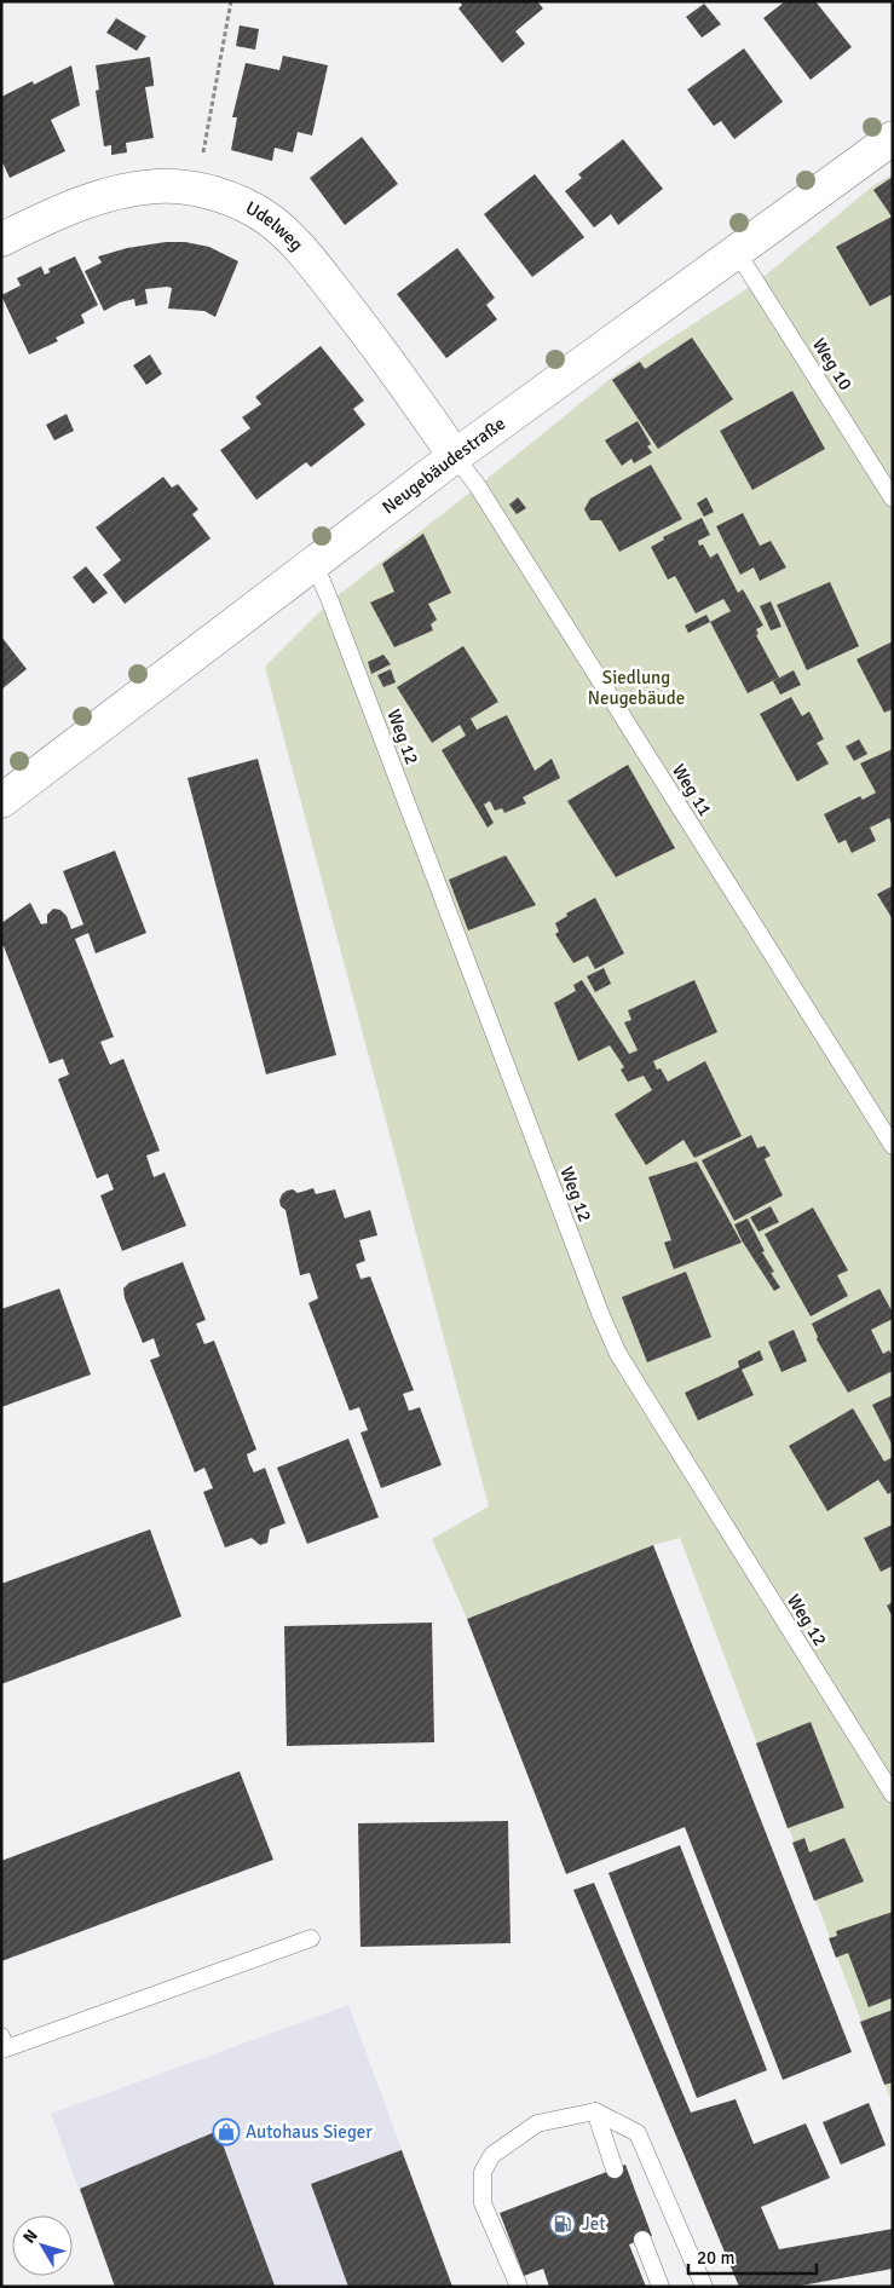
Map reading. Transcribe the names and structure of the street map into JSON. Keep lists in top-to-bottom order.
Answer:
{
  "streets": {
    "street": ["Udelweg", "Neugebäudestraße"],
    "lane": ["Weg 10", "Weg 12", "Weg 11"]
  },
  "crossings": [
    ["Udelweg", "Neugebäudestraße"],
    ["Udelweg", "Weg 11"],
    ["Weg 10", "Neugebäudestraße"],
    ["Neugebäudestraße", "Weg 12"],
    ["Neugebäudestraße", "Weg 11"]
  ],
  "parks": ["Siedlung Neugebäude"],
  "places": {
    "shop": ["Autohaus Sieger"],
    "fuel station": ["Jet"]
  },
  "scale_bar": "20 m",
  "north": "top left"
}
